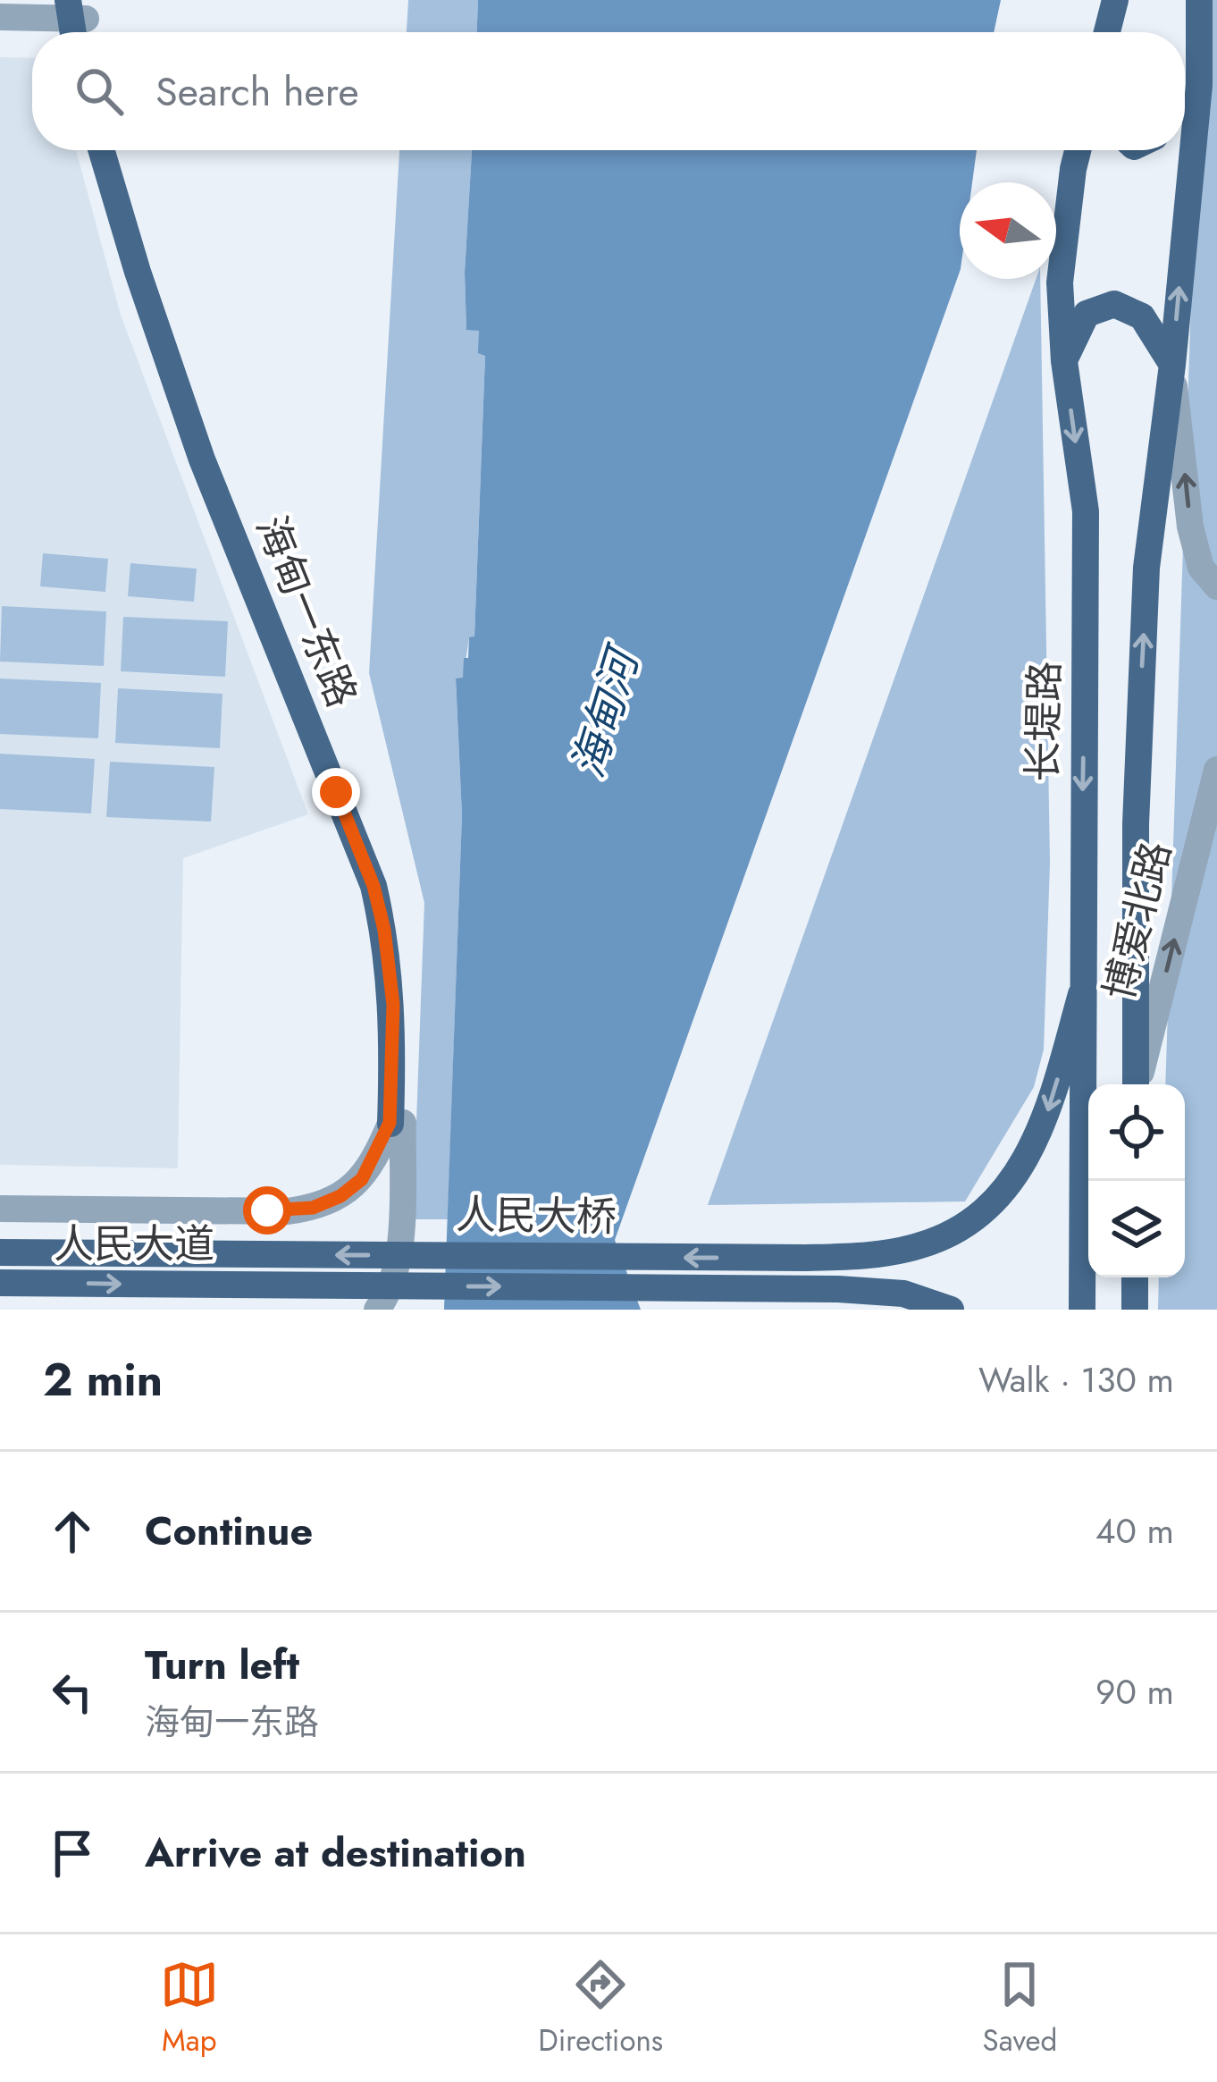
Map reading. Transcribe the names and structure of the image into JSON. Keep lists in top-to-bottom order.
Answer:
{
  "streets": {
    "main road": [
      "海甸一东路",
      "长堤路",
      "人民大桥",
      "人民大道"
    ],
    "street": ["博爱北路"]
  },
  "crossings": [
    ["长堤路", "人民大桥"],
    ["人民大桥", "人民大道"]
  ],
  "one_way": ["博爱北路"],
  "water": ["海甸河"],
  "north": "left",
  "page": {
    "search": "Search here",
    "heading": ["2 min", "Walk · 130 m"],
    "list": [
      ["Continue", "40 m"],
      ["Turn left", "海甸一东路", "90 m"],
      "Arrive at destination"
    ],
    "nav": ["Map", "Directions", "Saved"]
  }
}
